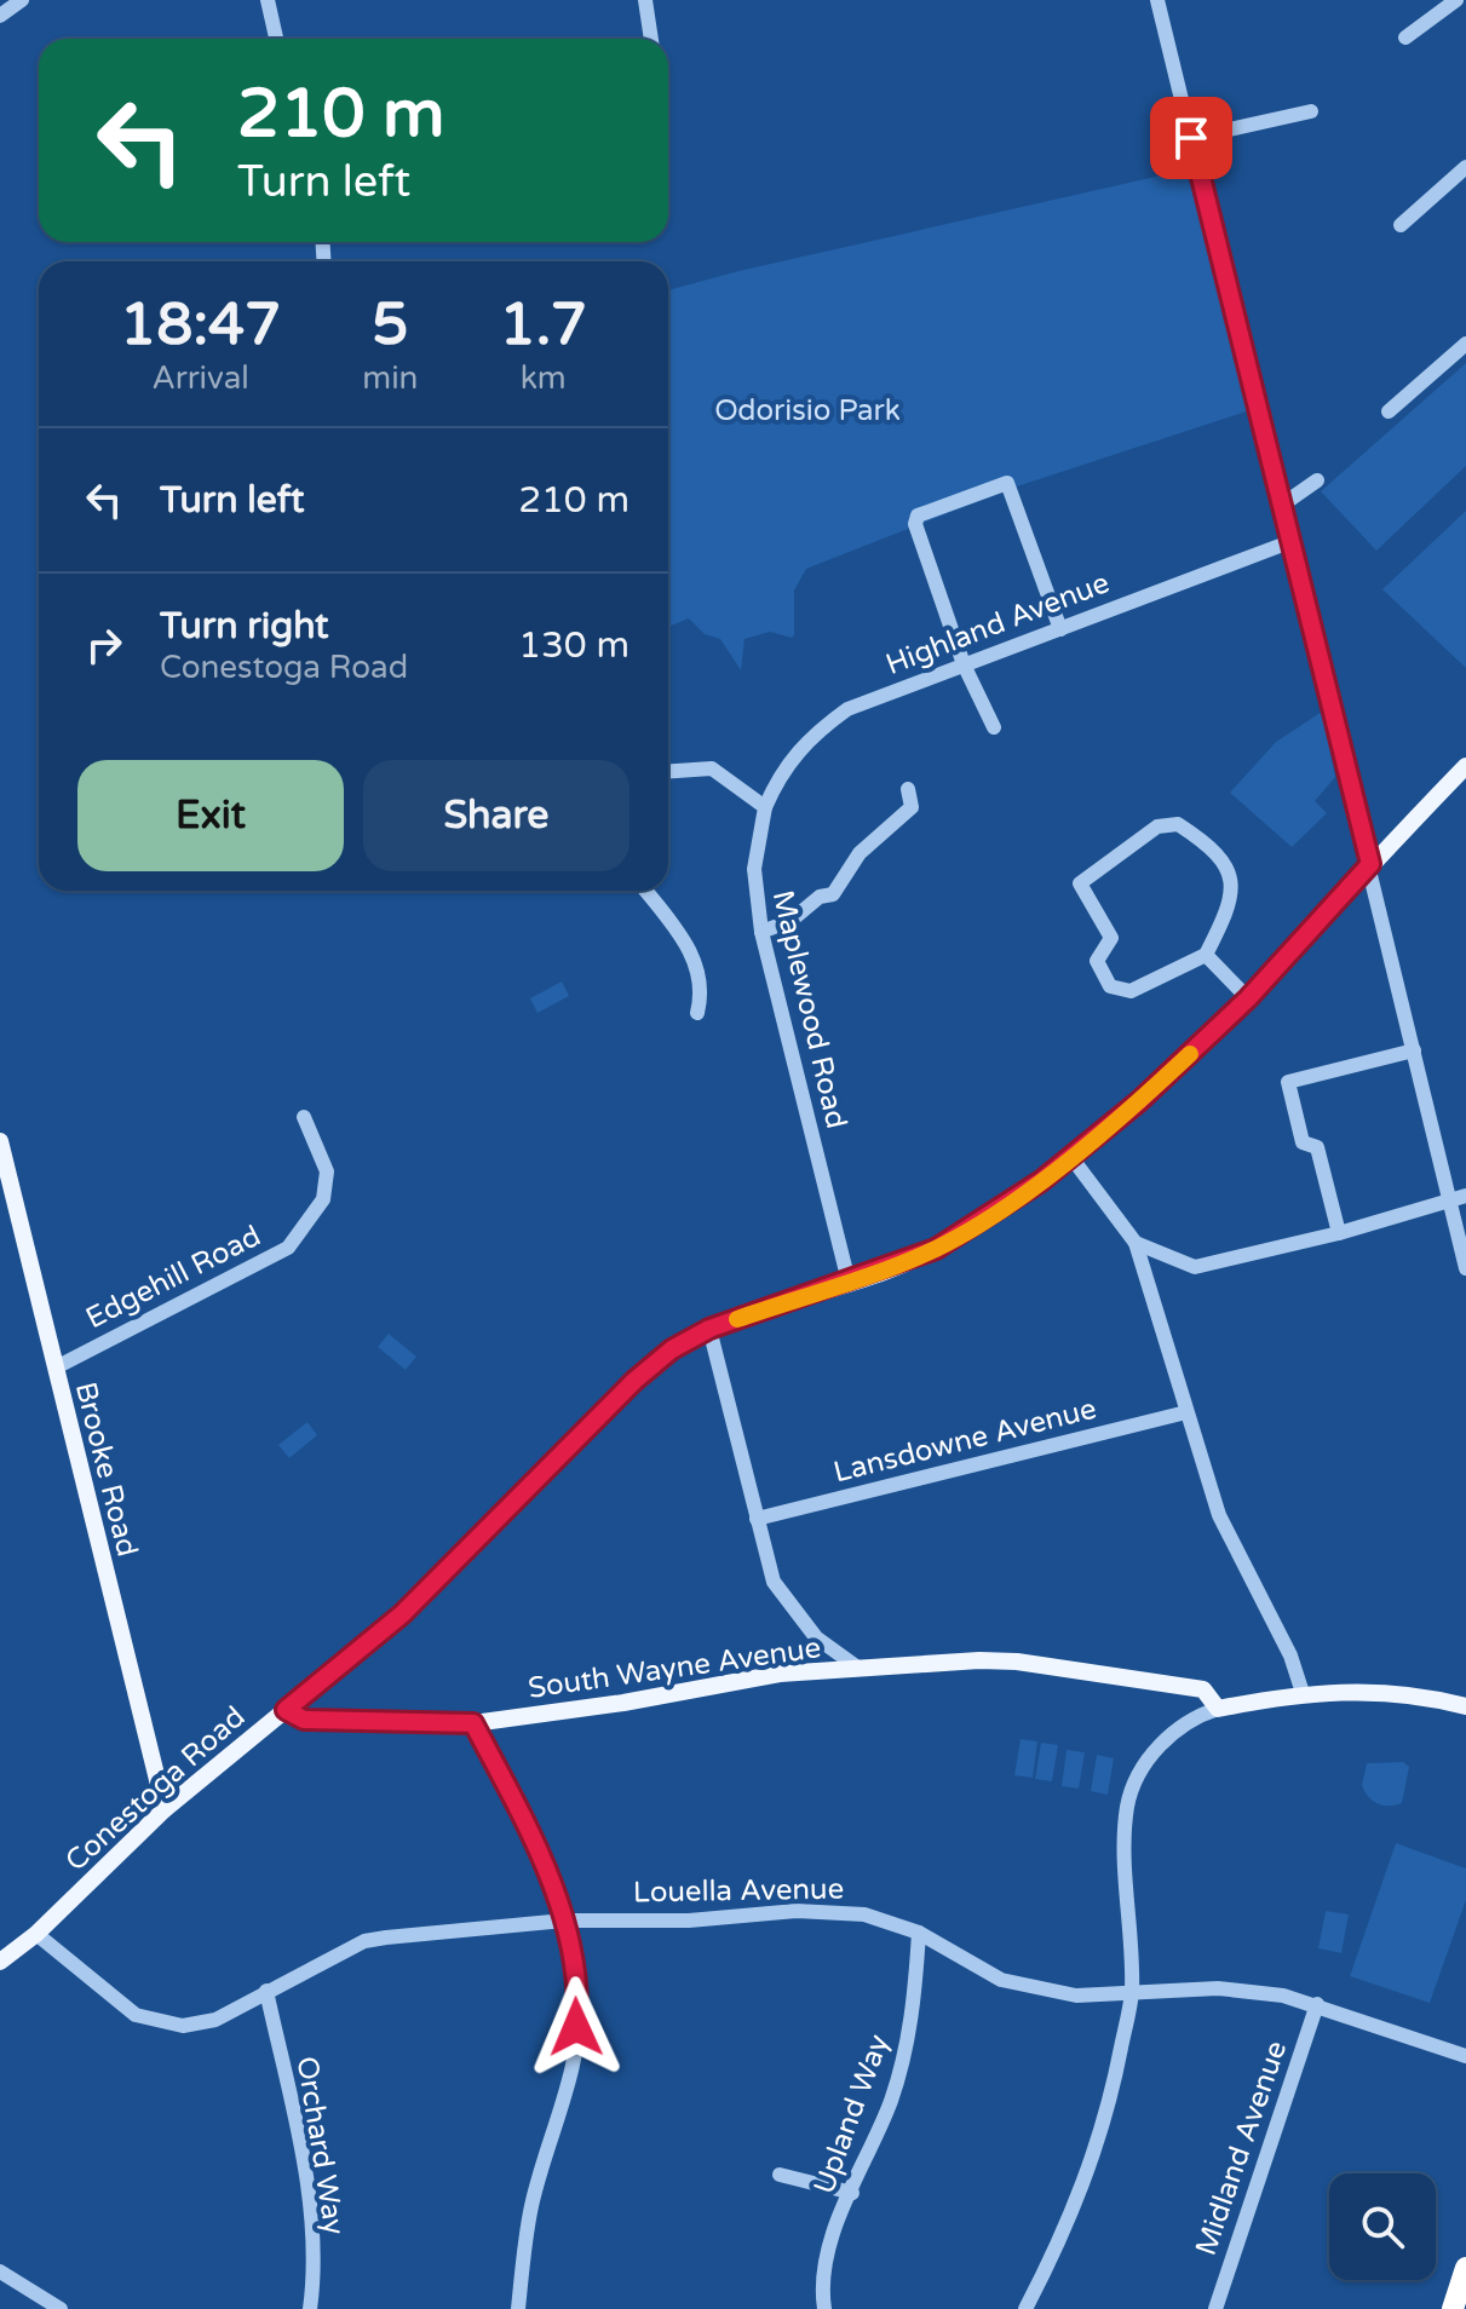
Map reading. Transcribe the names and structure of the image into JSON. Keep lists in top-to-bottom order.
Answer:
{
  "streets": {
    "main road": ["Brooke Road", "South Wayne Avenue", "Conestoga Road"],
    "street": [
      "Highland Avenue",
      "Maplewood Road",
      "Edgehill Road",
      "Lansdowne Avenue",
      "Louella Avenue",
      "Upland Way",
      "Orchard Way",
      "Midland Avenue"
    ]
  },
  "crossings": [
    ["Highland Avenue", "Maplewood Road"],
    ["Maplewood Road", "Conestoga Road"],
    ["Edgehill Road", "Brooke Road"],
    ["Brooke Road", "Conestoga Road"],
    ["South Wayne Avenue", "Conestoga Road"],
    ["Conestoga Road", "Louella Avenue"],
    ["Louella Avenue", "Upland Way"],
    ["Louella Avenue", "Orchard Way"],
    ["Louella Avenue", "Midland Avenue"]
  ],
  "parks": ["Odorisio Park"],
  "page": {
    "turn": ["210 m", "Turn left"],
    "eta": [
      "18:47",
      "Arrival",
      "5",
      "min",
      "1.7",
      "km"
    ],
    "list": [
      {
        "name": "Turn left",
        "value": "210 m"
      },
      {
        "name": "Turn right",
        "note": "Conestoga Road",
        "value": "130 m"
      }
    ],
    "buttons": ["Exit", "Share"]
  }
}
